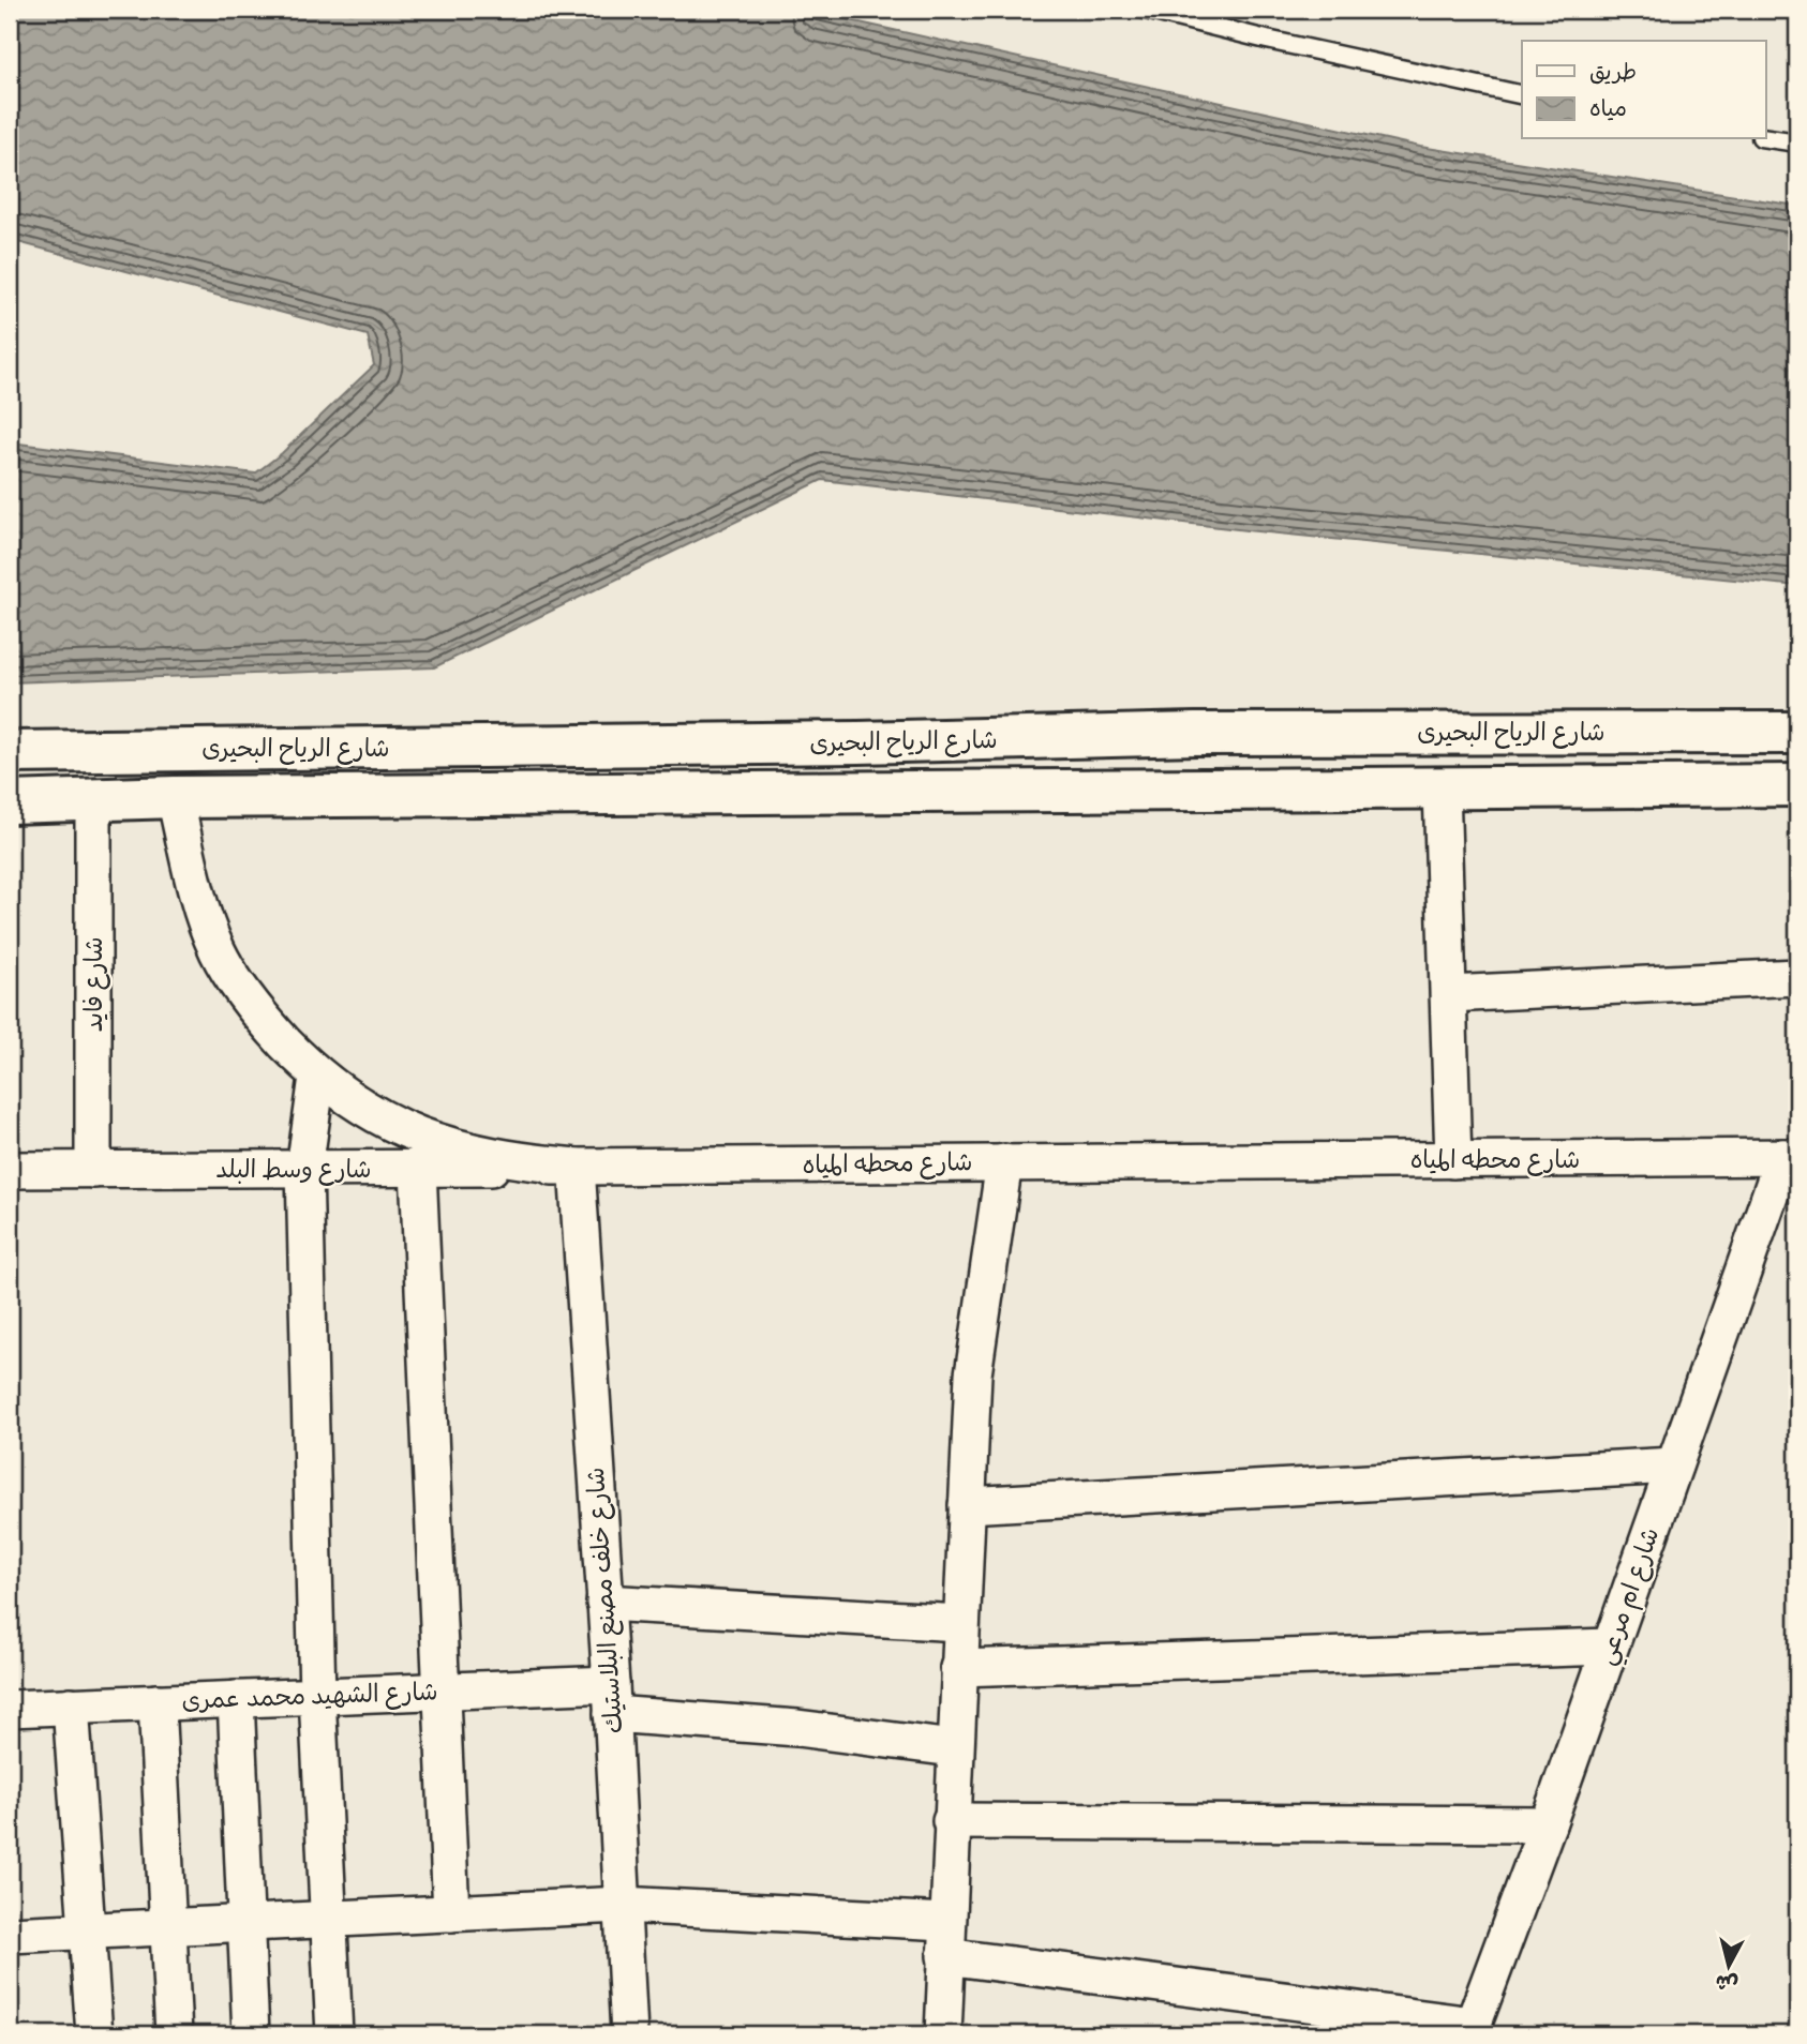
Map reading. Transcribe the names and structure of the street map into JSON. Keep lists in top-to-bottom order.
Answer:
{
  "streets": {
    "main road": ["شارع الرياح البحيرى"],
    "street": [
      "شارع فايد",
      "شارع محطه المياه",
      "شارع وسط البلد",
      "شارع ام مرعي",
      "شارع خلف مصنع البلاستيك",
      "شارع الشهيد محمد عمرى"
    ]
  },
  "crossings": [
    ["شارع الرياح البحيرى", "شارع فايد"],
    ["شارع الرياح البحيرى", "شارع محطه المياه"],
    ["شارع فايد", "شارع وسط البلد"],
    ["شارع محطه المياه", "شارع وسط البلد"],
    ["شارع محطه المياه", "شارع ام مرعي"],
    ["شارع محطه المياه", "شارع خلف مصنع البلاستيك"],
    ["شارع وسط البلد", "شارع خلف مصنع البلاستيك"],
    ["شارع خلف مصنع البلاستيك", "شارع الشهيد محمد عمرى"]
  ],
  "legend": ["طريق", "مياه"],
  "north": "bottom"
}
